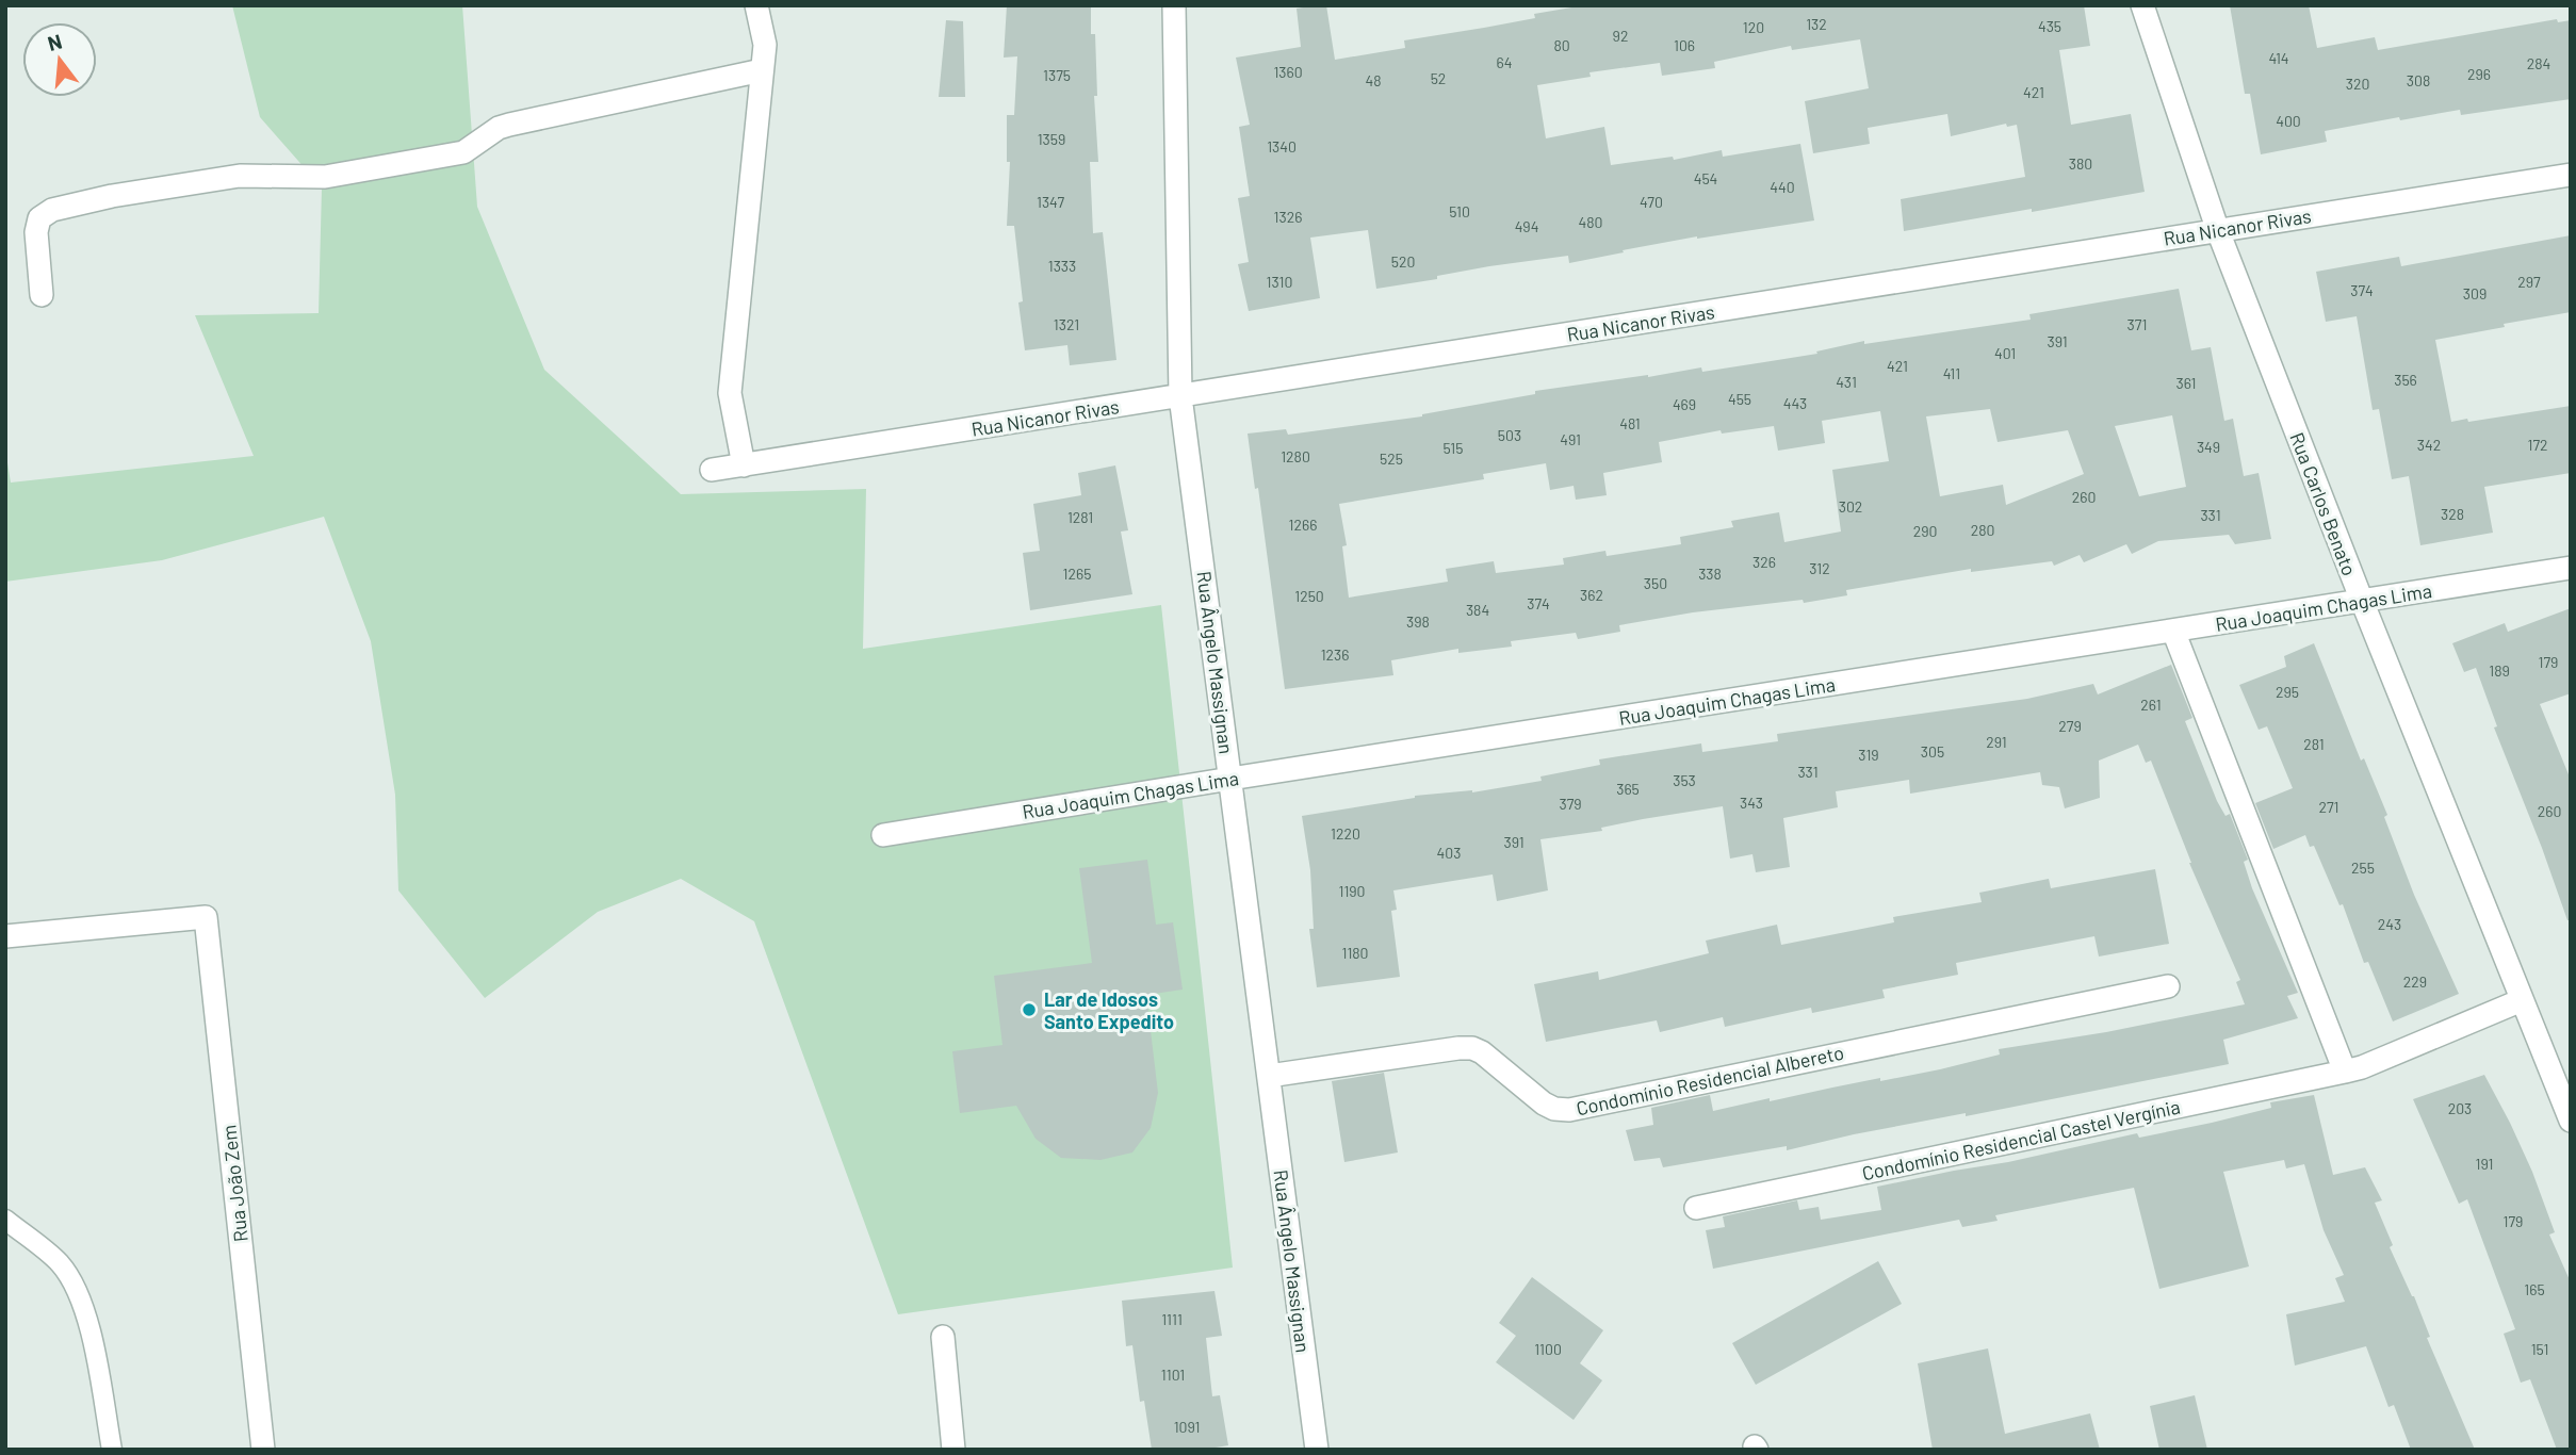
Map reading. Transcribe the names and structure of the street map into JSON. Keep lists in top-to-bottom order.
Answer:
{
  "streets": {
    "street": [
      "Rua Nicanor Rivas",
      "Rua Carlos Benato",
      "Rua Joaquim Chagas Lima",
      "Rua Ângelo Massignan",
      "Condomínio Residencial Albereto",
      "Condomínio Residencial Castel Vergínia",
      "Rua João Zem"
    ]
  },
  "crossings": [
    ["Rua Nicanor Rivas", "Rua Carlos Benato"],
    ["Rua Nicanor Rivas", "Rua Ângelo Massignan"],
    ["Rua Carlos Benato", "Rua Joaquim Chagas Lima"],
    ["Rua Carlos Benato", "Condomínio Residencial Castel Vergínia"],
    ["Rua Joaquim Chagas Lima", "Rua Ângelo Massignan"],
    ["Rua Ângelo Massignan", "Condomínio Residencial Albereto"]
  ],
  "places": ["Lar de Idosos Santo Expedito"],
  "house_numbers": [
    "132",
    "435",
    "120",
    "92",
    "80",
    "106",
    "414",
    "64",
    "284",
    "1360",
    "296",
    "1375",
    "52",
    "48",
    "308",
    "320",
    "421",
    "400",
    "1359",
    "1340",
    "380",
    "454",
    "440",
    "1347",
    "470",
    "510",
    "1326",
    "480",
    "494",
    "520",
    "1333",
    "1310",
    "297",
    "374",
    "309",
    "1321",
    "371",
    "391",
    "401",
    "421",
    "411",
    "356",
    "431",
    "361",
    "455",
    "443",
    "469",
    "481",
    "503",
    "491",
    "342",
    "172",
    "349",
    "515",
    "1280",
    "525",
    "260",
    "302",
    "328",
    "331",
    "1281",
    "1266",
    "280",
    "290",
    "326",
    "312",
    "1265",
    "338",
    "350",
    "362",
    "1250",
    "374",
    "384",
    "398",
    "1236",
    "179",
    "189",
    "295",
    "261",
    "279",
    "291",
    "281",
    "305",
    "319",
    "331",
    "353",
    "365",
    "343",
    "379",
    "271",
    "260",
    "1220",
    "391",
    "403",
    "255",
    "1190",
    "243",
    "1180",
    "229",
    "203",
    "191",
    "179",
    "165",
    "1111",
    "1100",
    "151",
    "1101",
    "1091"
  ],
  "north": "top"
}
